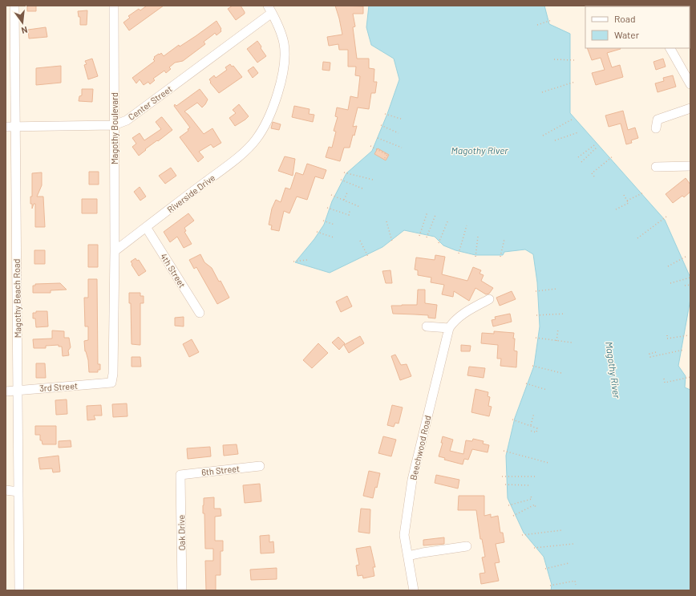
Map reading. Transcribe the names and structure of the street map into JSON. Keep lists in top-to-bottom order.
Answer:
{
  "streets": {
    "street": [
      "Center Street",
      "Magothy Boulevard",
      "Riverside Drive",
      "4th Street",
      "Magothy Beach Road",
      "3rd Street",
      "Beechwood Road",
      "6th Street",
      "Oak Drive"
    ]
  },
  "crossings": [
    ["Center Street", "Magothy Boulevard"],
    ["Center Street", "Riverside Drive"],
    ["Center Street", "Magothy Beach Road"],
    ["Magothy Boulevard", "Riverside Drive"],
    ["Magothy Boulevard", "3rd Street"],
    ["Riverside Drive", "4th Street"],
    ["Riverside Drive", "3rd Street"],
    ["Magothy Beach Road", "3rd Street"],
    ["6th Street", "Oak Drive"]
  ],
  "water": ["Magothy River"],
  "legend": ["Road", "Water"],
  "north": "bottom"
}
